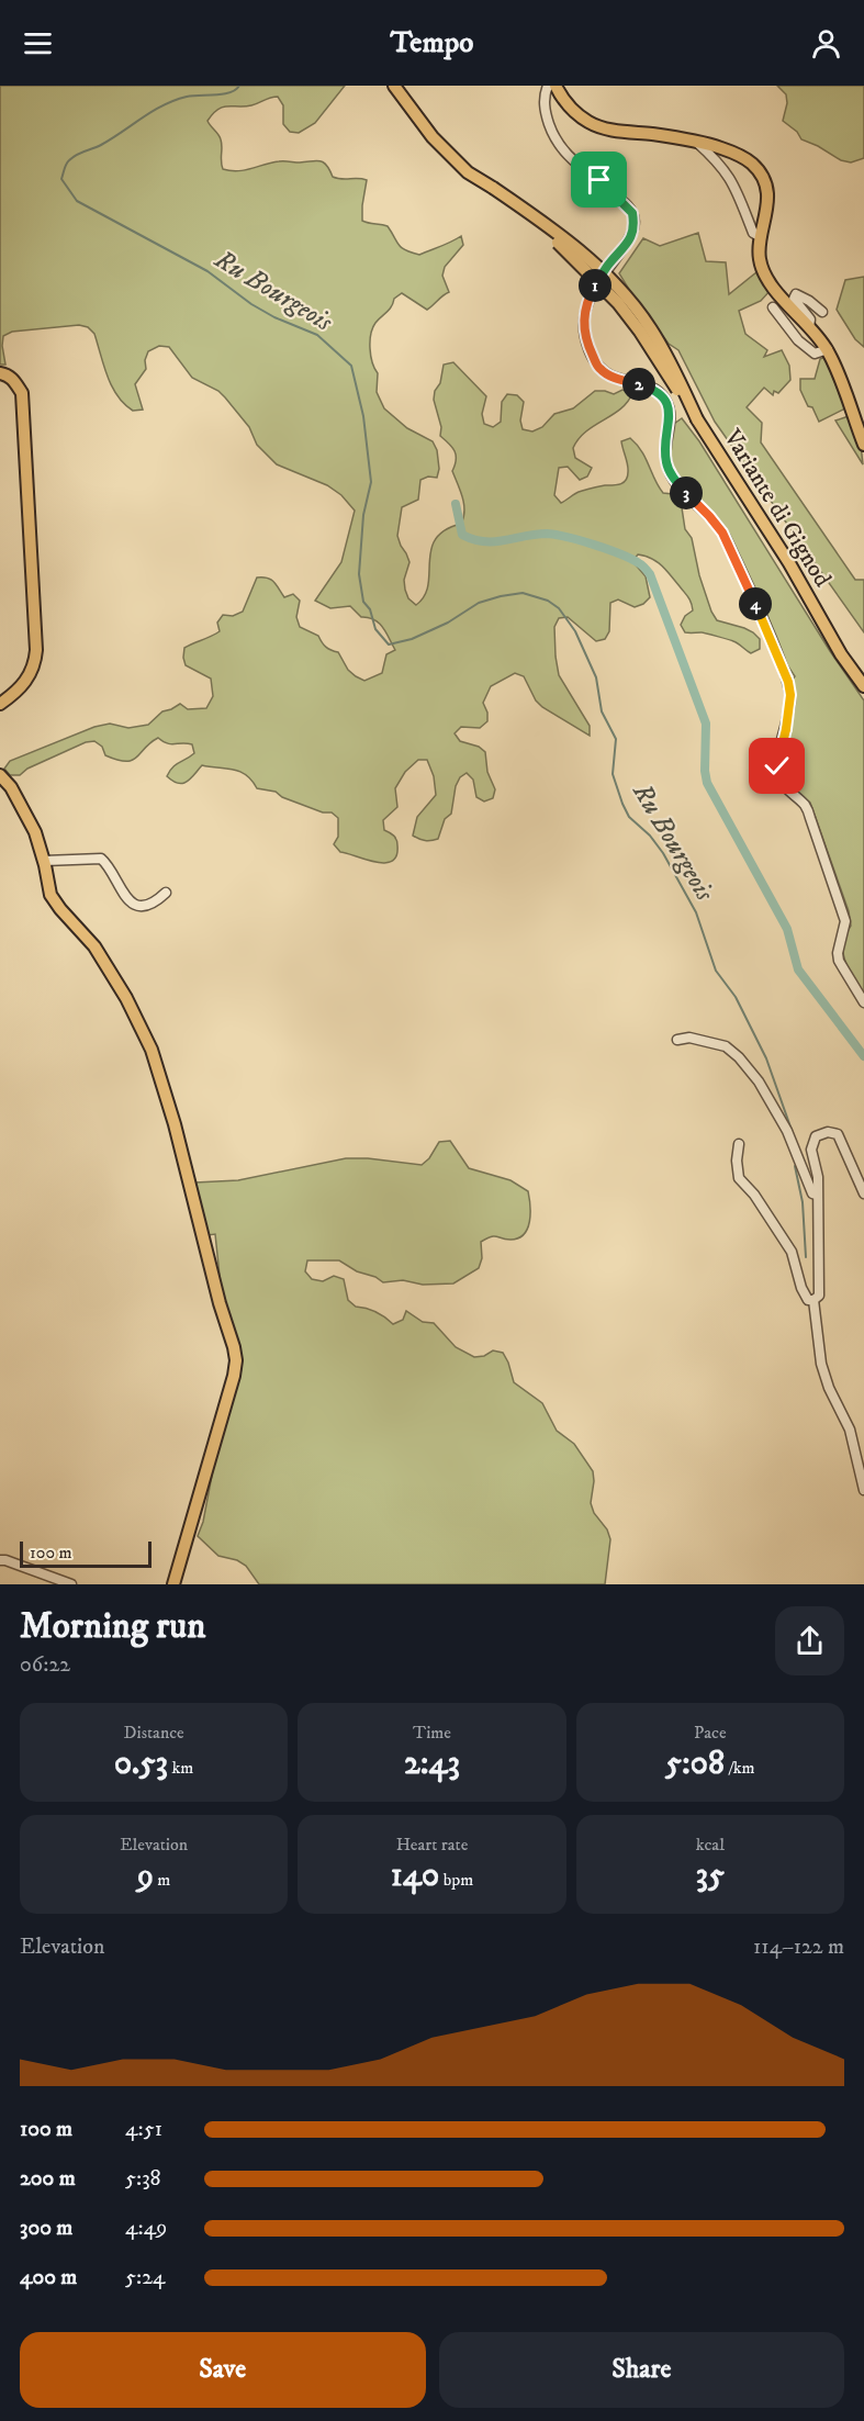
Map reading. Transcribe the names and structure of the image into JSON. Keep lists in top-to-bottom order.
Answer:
{
  "streets": {
    "main road": ["Variante di Gignod"]
  },
  "water": ["Ru Bourgeois"],
  "scale_bar": "100 m",
  "page": {
    "header": "Tempo",
    "pins": [
      "1",
      "2",
      "3",
      "4"
    ],
    "scale": "100 m",
    "heading": ["Morning run", "06:22"],
    "stats": [
      ["Distance", "0.53 km"],
      ["Time", "2:43"],
      ["Pace", "5:08 /km"],
      ["Elevation", "9 m"],
      ["Heart rate", "140 bpm"],
      ["kcal", "35"]
    ],
    "chart": ["Elevation", "114–122 m"],
    "list": [
      {
        "name": "100 m",
        "note": "4:51"
      },
      {
        "name": "200 m",
        "note": "5:38"
      },
      {
        "name": "300 m",
        "note": "4:49"
      },
      {
        "name": "400 m",
        "note": "5:24"
      }
    ],
    "buttons": ["Save", "Share"]
  }
}
